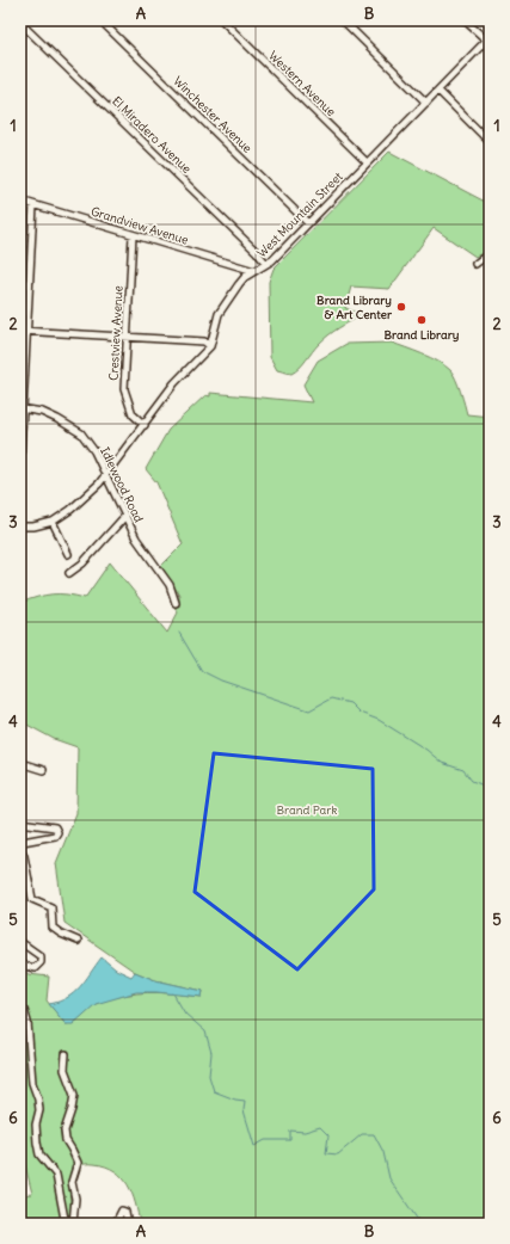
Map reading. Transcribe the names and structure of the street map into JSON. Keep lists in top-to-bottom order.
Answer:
{
  "streets": {
    "street": [
      "Western Avenue",
      "Winchester Avenue",
      "El Miradero Avenue",
      "West Mountain Street",
      "Grandview Avenue",
      "Crestview Avenue",
      "Idlewood Road"
    ]
  },
  "crossings": [
    ["Western Avenue", "West Mountain Street"],
    ["Winchester Avenue", "West Mountain Street"],
    ["El Miradero Avenue", "West Mountain Street"],
    ["West Mountain Street", "Grandview Avenue"],
    ["West Mountain Street", "Crestview Avenue"],
    ["West Mountain Street", "Idlewood Road"],
    ["Grandview Avenue", "Crestview Avenue"]
  ],
  "parks": ["Brand Park"],
  "places": ["Brand Library & Art Center", "Brand Library"],
  "grid": {
    "columns": ["A", "B"],
    "rows": [
      "1",
      "2",
      "3",
      "4",
      "5",
      "6"
    ]
  }
}
